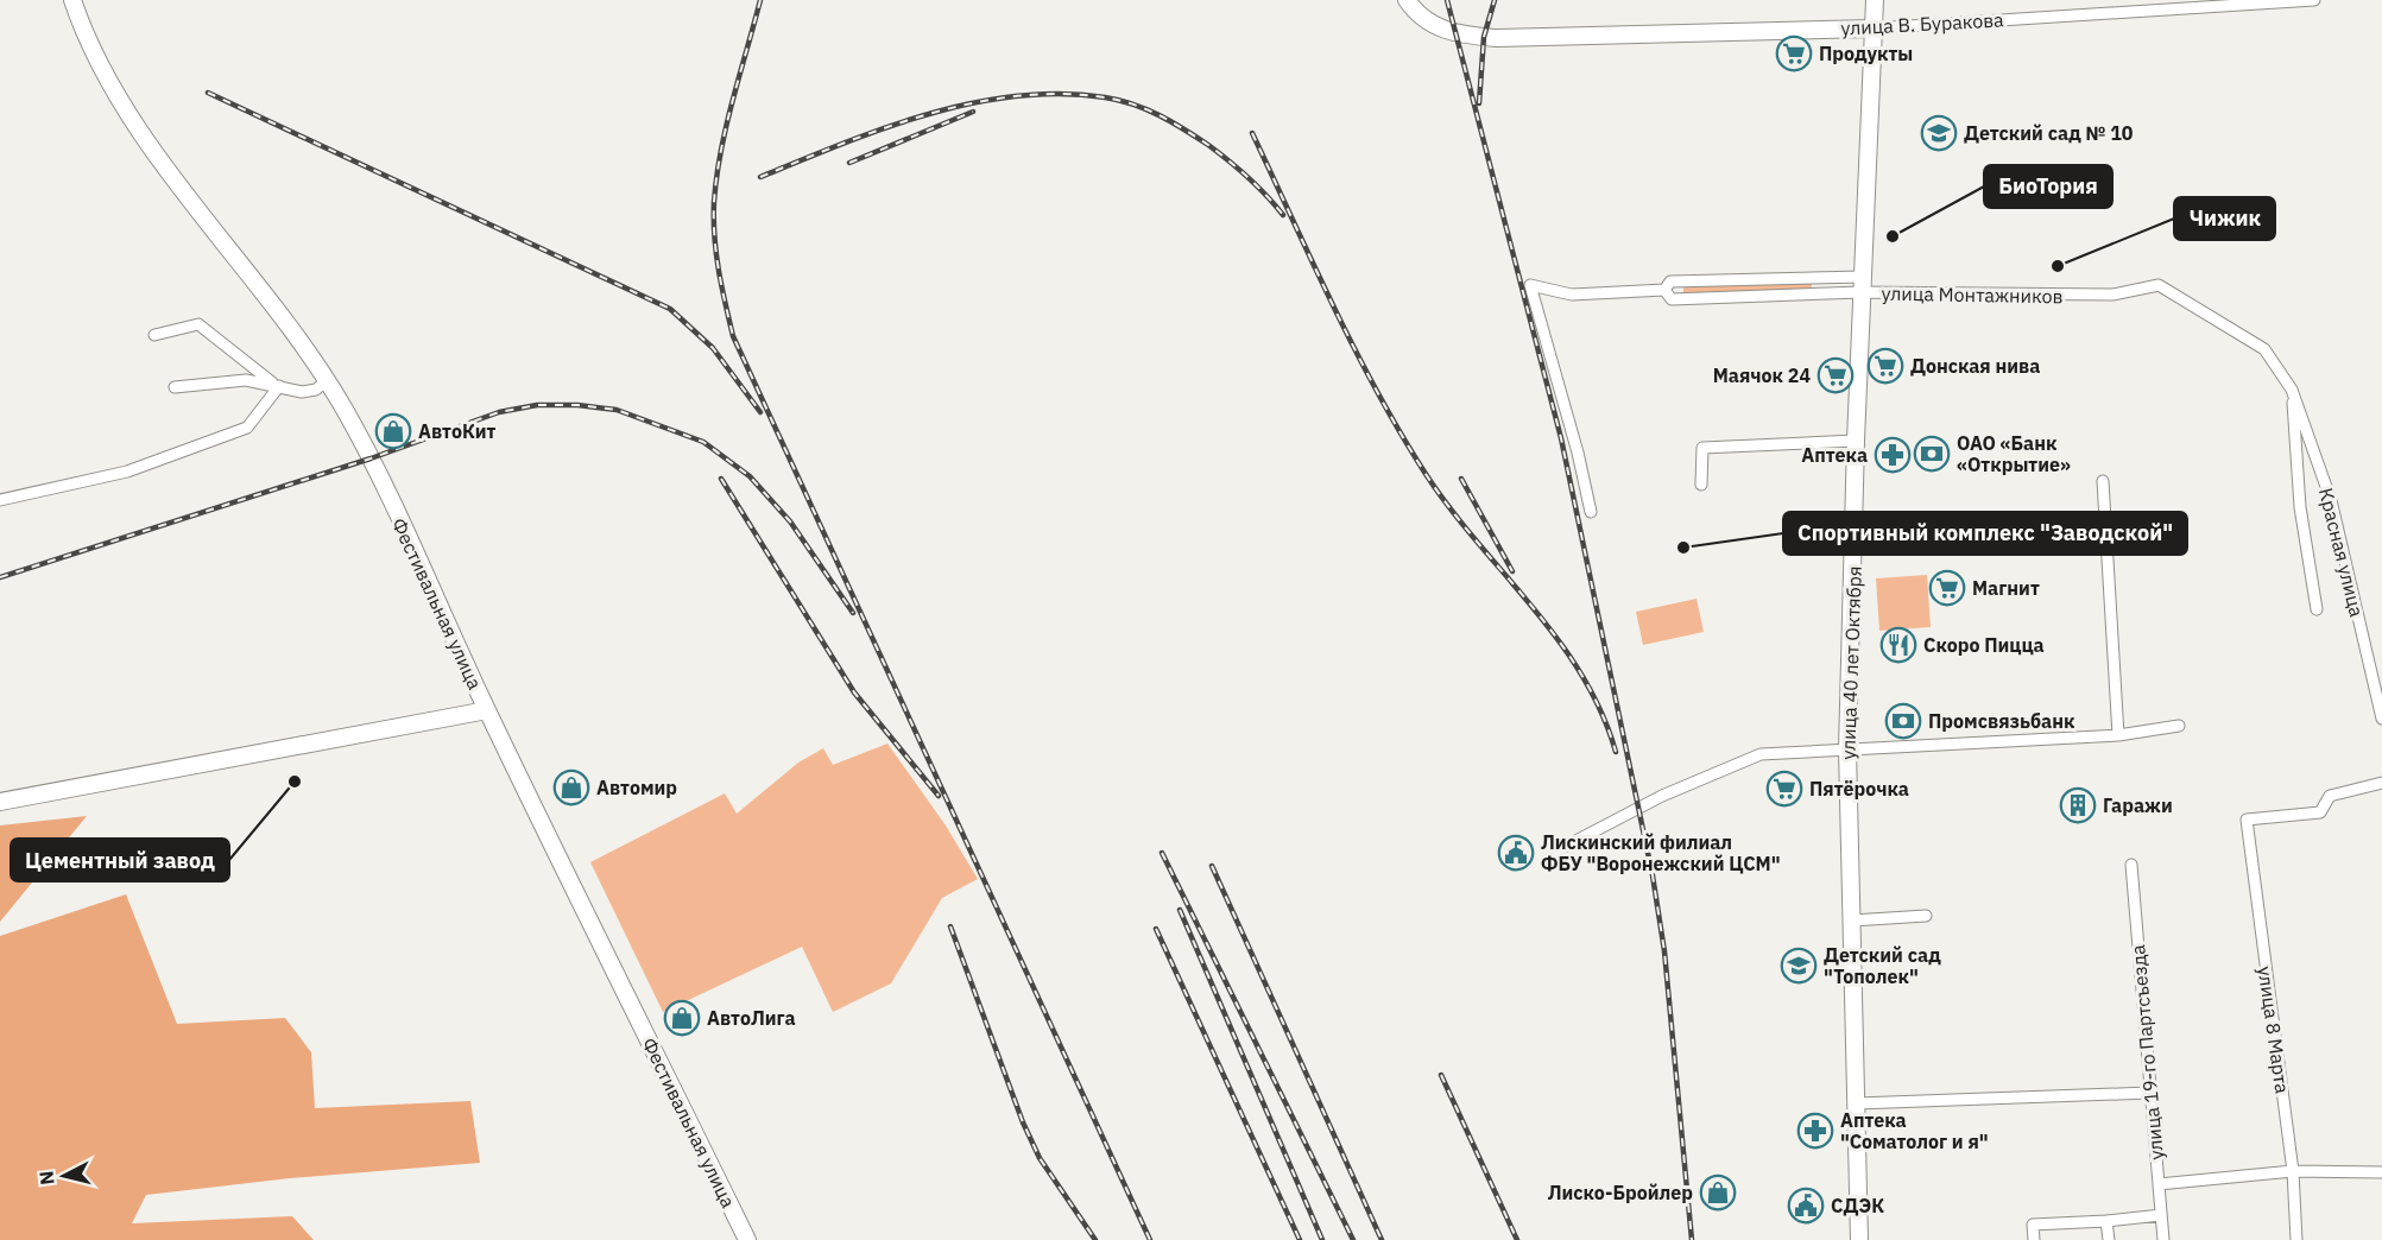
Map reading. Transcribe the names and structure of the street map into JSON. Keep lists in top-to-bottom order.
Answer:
{
  "streets": {
    "main road": ["улица В. Буракова", "Фестивальная улица", "улица 40 лет Октября"],
    "street": [
      "улица Монтажников",
      "Красная улица",
      "улица 8 Марта",
      "улица 19-го Партсъезда"
    ]
  },
  "crossings": [
    ["улица В. Буракова", "улица 40 лет Октября"],
    ["улица Монтажников", "Красная улица"],
    ["улица Монтажников", "улица 40 лет Октября"]
  ],
  "places": {
    "supermarket": [
      "Продукты",
      "Донская нива",
      "Маячок 24",
      "Магнит",
      "Пятёрочка"
    ],
    "school or university": ["Детский сад № 10", "Детский сад \"Тополек\""],
    "other": [
      "БиоТория",
      "Чижик",
      "Спортивный комплекс \"Заводской\"",
      "Цементный завод"
    ],
    "shop": [
      "АвтоКит",
      "Автомир",
      "АвтоЛига",
      "Лиско-Бройлер"
    ],
    "bank": ["ОАО «Банк «Открытие»", "Промсвязьбанк"],
    "pharmacy": ["Аптека", "Аптека \"Соматолог и я\""],
    "restaurant": ["Скоро Пицца"],
    "building": ["Гаражи"],
    "public building": ["Лискинский филиал ФБУ \"Воронежский ЦСМ\"", "СДЭК"]
  },
  "north": "left"
}
